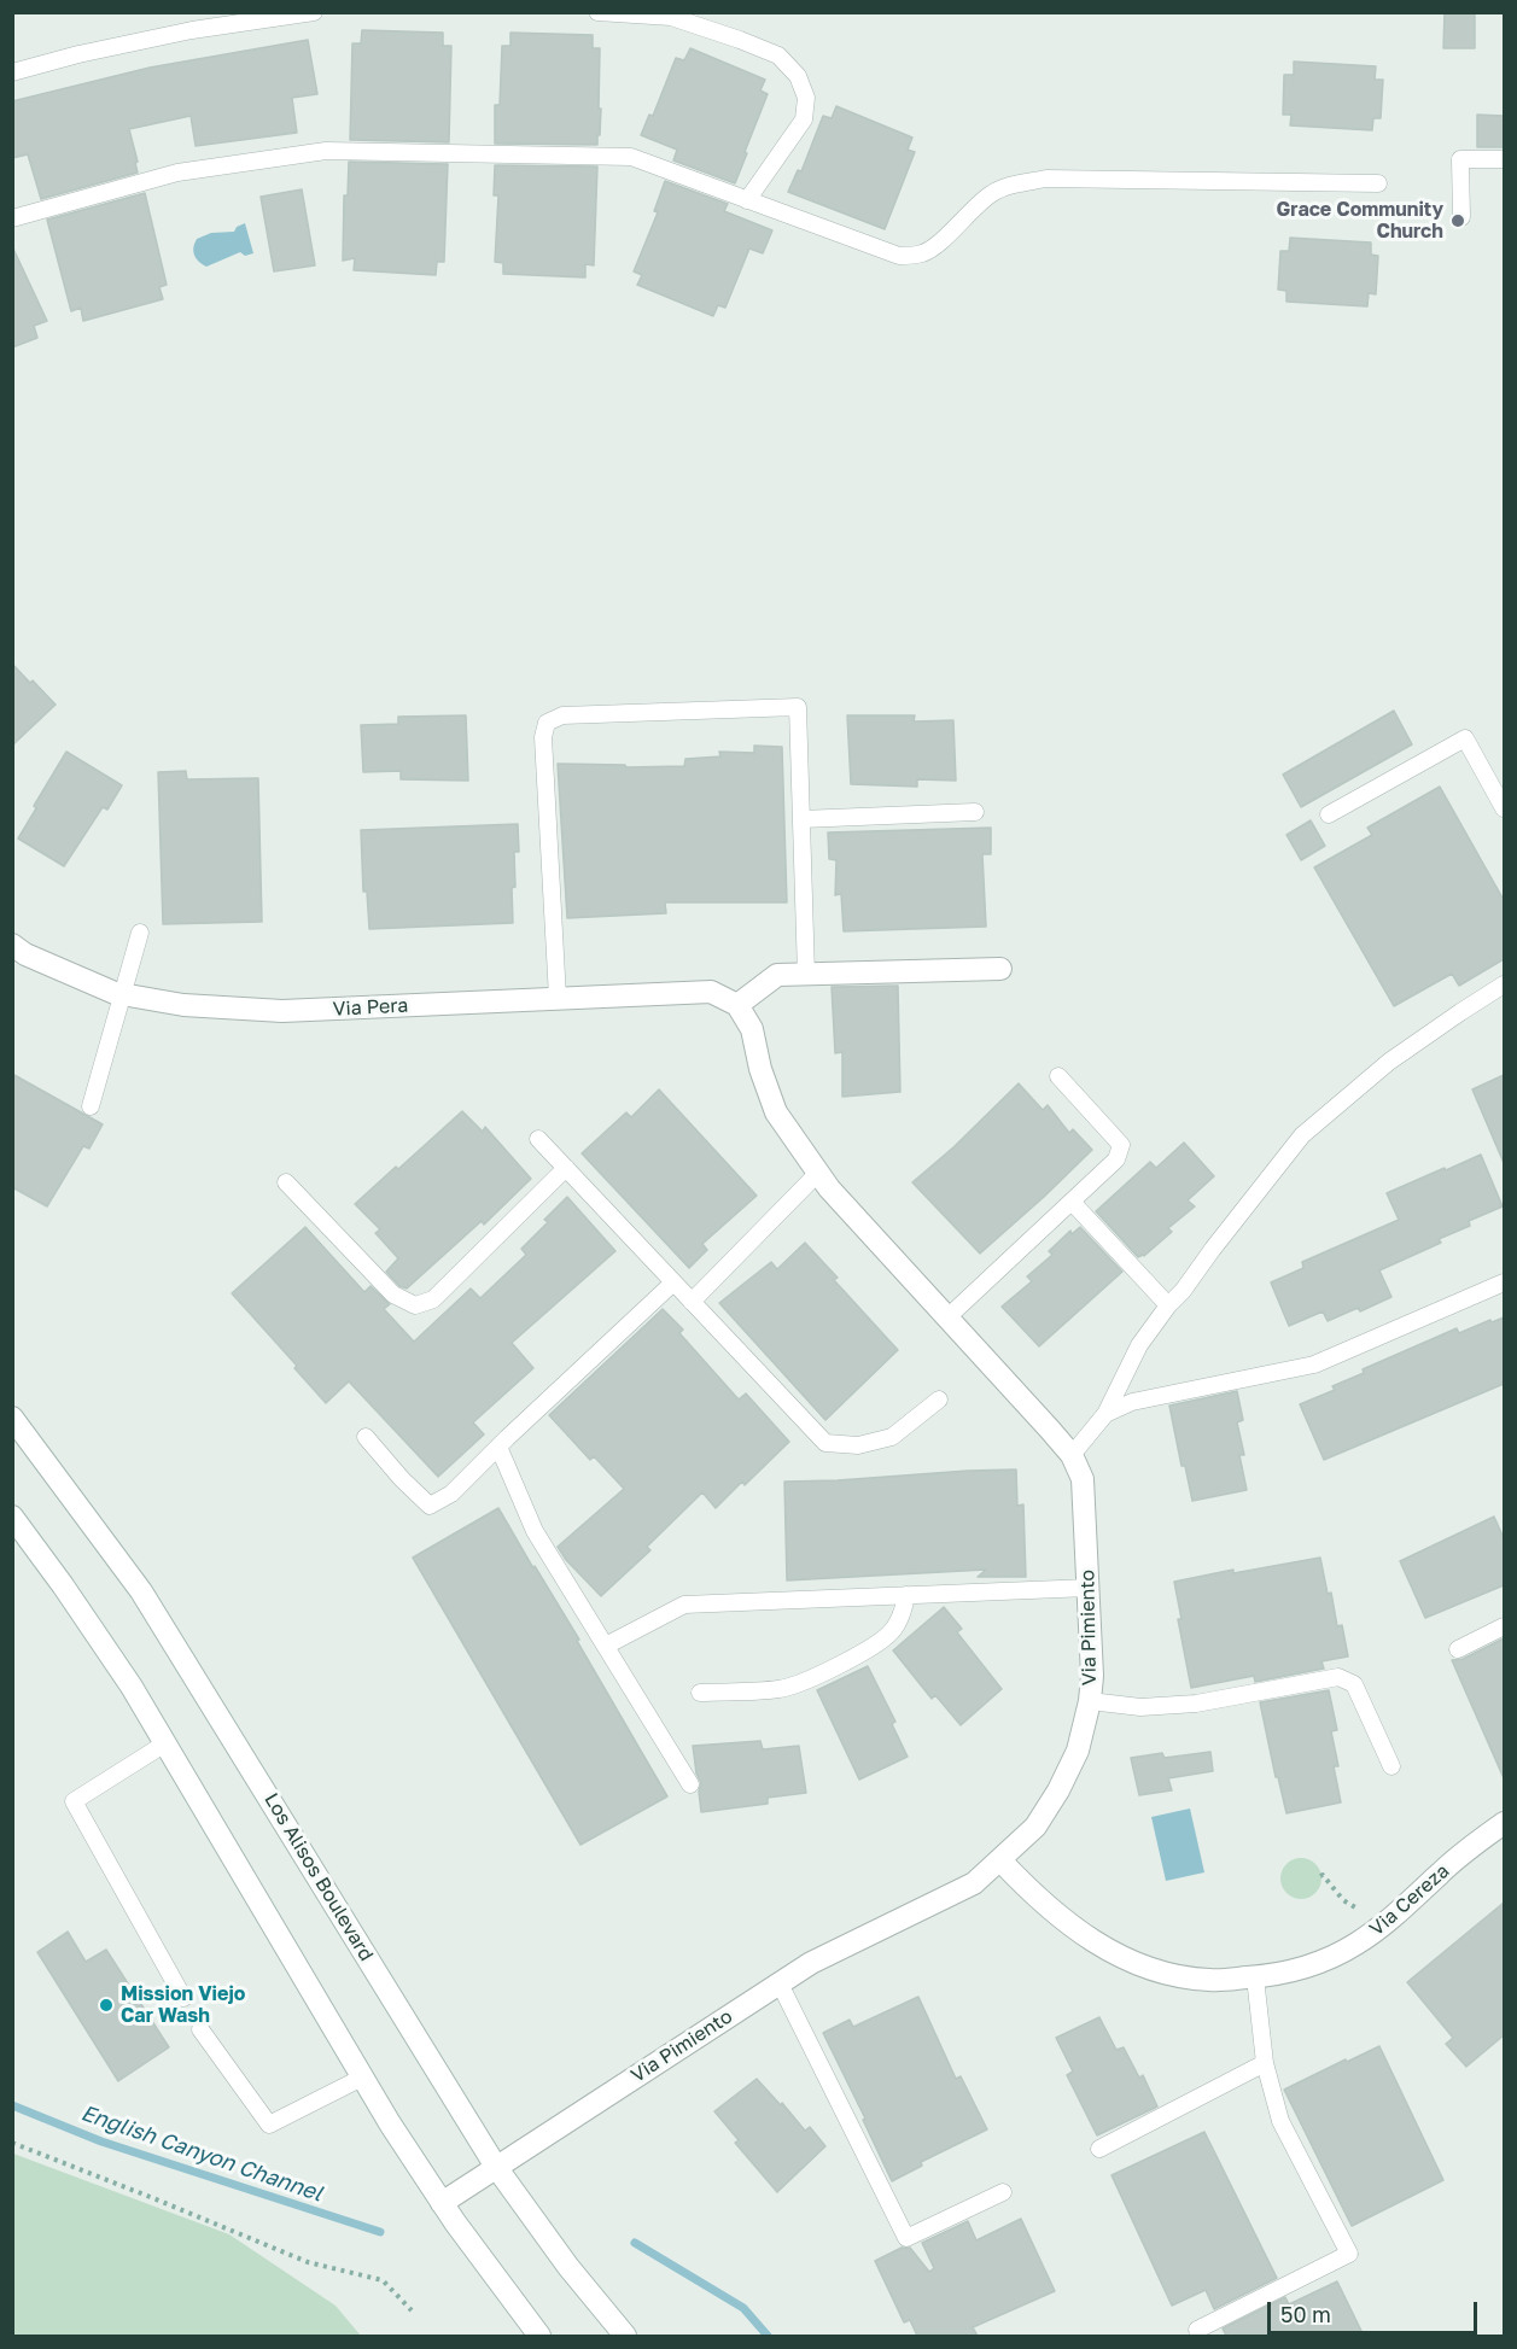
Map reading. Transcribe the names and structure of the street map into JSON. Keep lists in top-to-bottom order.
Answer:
{
  "streets": {
    "street": [
      "Via Pera",
      "Via Pimiento",
      "Los Alisos Boulevard",
      "Via Cereza"
    ]
  },
  "crossings": [
    ["Via Pera", "Via Pimiento"],
    ["Via Pimiento", "Los Alisos Boulevard"],
    ["Via Pimiento", "Via Cereza"]
  ],
  "water": ["English Canyon Channel"],
  "places": ["Grace Community Church", "Mission Viejo Car Wash"],
  "scale_bar": "50 m"
}
